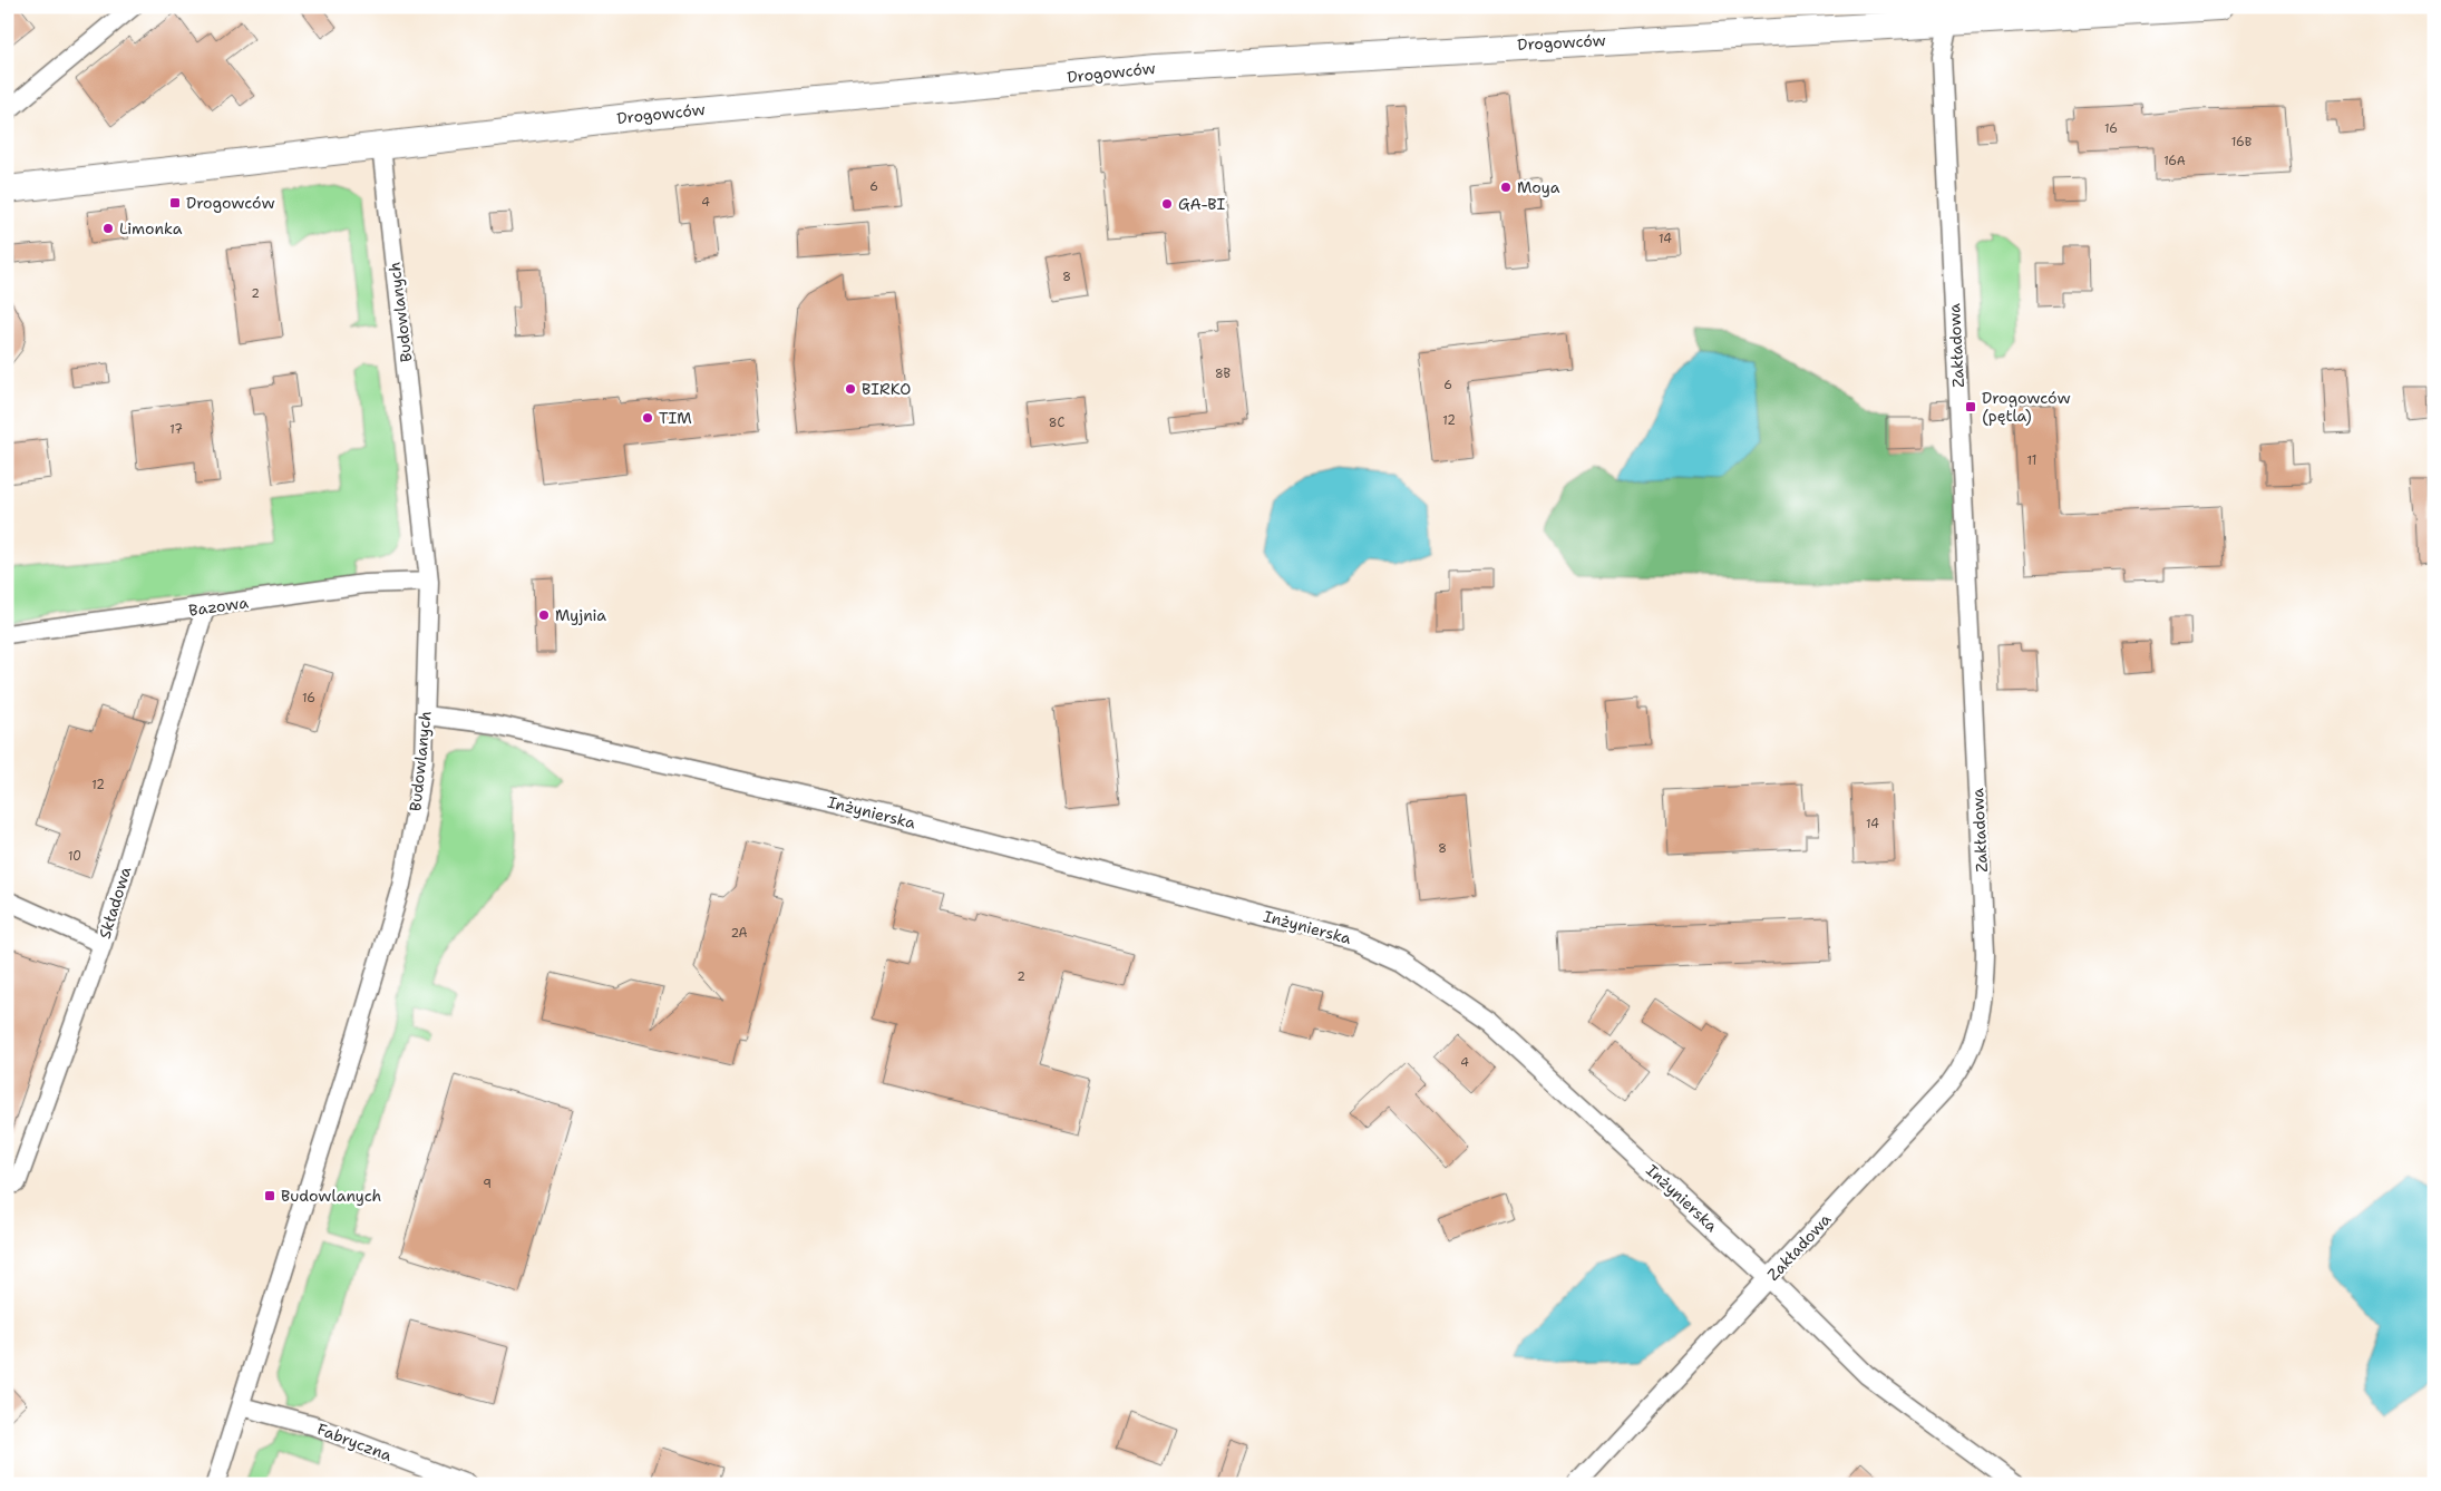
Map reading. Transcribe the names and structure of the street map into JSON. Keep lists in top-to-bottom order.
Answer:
{
  "streets": {
    "main road": ["Drogowców"],
    "street": [
      "Budowlanych",
      "Zakładowa",
      "Bazowa",
      "Inżynierska",
      "Składowa",
      "Fabryczna"
    ]
  },
  "crossings": [
    ["Drogowców", "Budowlanych"],
    ["Drogowców", "Zakładowa"],
    ["Budowlanych", "Bazowa"],
    ["Budowlanych", "Inżynierska"],
    ["Budowlanych", "Fabryczna"],
    ["Zakładowa", "Inżynierska"],
    ["Bazowa", "Składowa"]
  ],
  "places": {
    "other": [
      "Moya",
      "GA-BI",
      "Limonka",
      "BIRKO",
      "TIM",
      "Myjnia"
    ],
    "transit": ["Drogowców", "Drogowców (pętla)", "Budowlanych"]
  },
  "house_numbers": [
    "16",
    "16B",
    "16A",
    "6",
    "4",
    "14",
    "8",
    "2",
    "8B",
    "6",
    "12",
    "8C",
    "17",
    "11",
    "16",
    "12",
    "14",
    "8",
    "10",
    "2A",
    "2",
    "4",
    "9"
  ]
}
